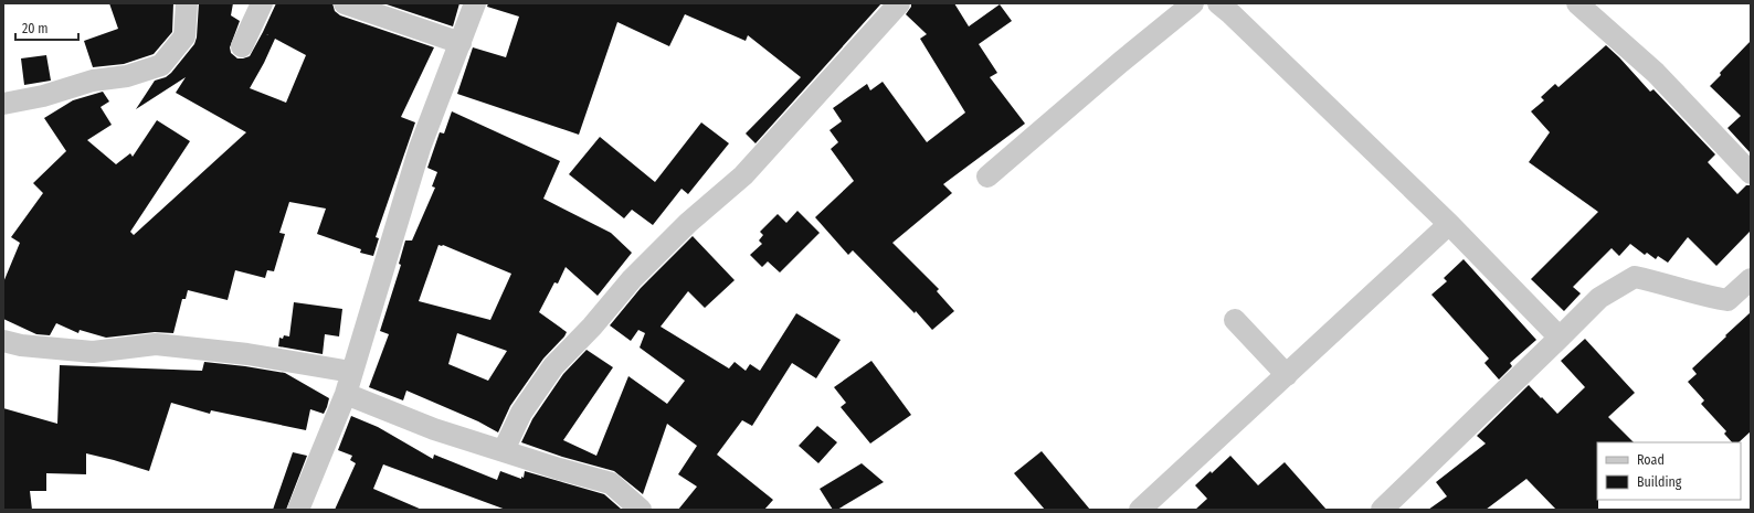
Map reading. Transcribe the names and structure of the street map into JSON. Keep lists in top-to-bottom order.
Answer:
{
  "legend": ["Road", "Building"],
  "scale_bar": "20 m"
}
